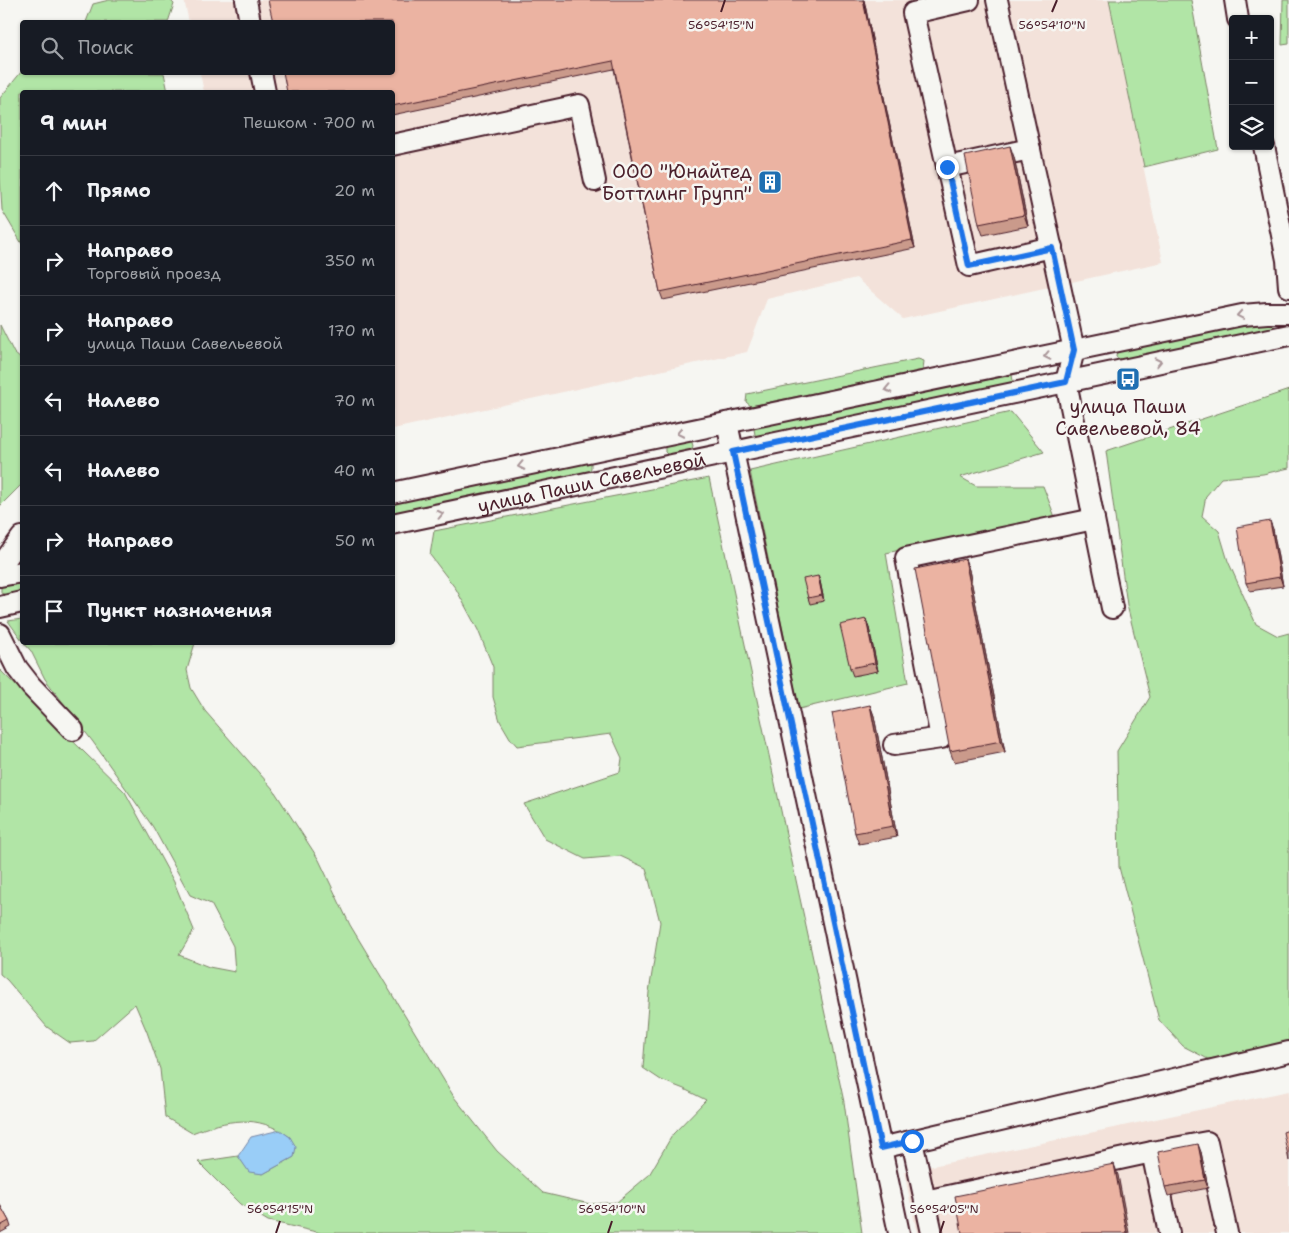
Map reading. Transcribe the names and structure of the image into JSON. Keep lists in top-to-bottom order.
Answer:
{
  "streets": {
    "street": ["улица Паши Савельевой"]
  },
  "places": {
    "building": ["ООО \"Юнайтед Боттлинг Групп\""],
    "bus stop": ["улица Паши Савельевой, 84"]
  },
  "page": {
    "map_buttons": ["+", "−"],
    "search": "Поиск",
    "heading": ["9 мин", "Пешком · 700 m"],
    "list": [
      ["Прямо", "20 m"],
      ["Направо", "Торговый проезд", "350 m"],
      ["Направо", "улица Паши Савельевой", "170 m"],
      ["Налево", "70 m"],
      ["Налево", "40 m"],
      ["Направо", "50 m"],
      "Пункт назначения"
    ]
  },
  "coordinates": ["56°54'15\"N", "56°54'10\"N", "56°54'05\"N"]
}
